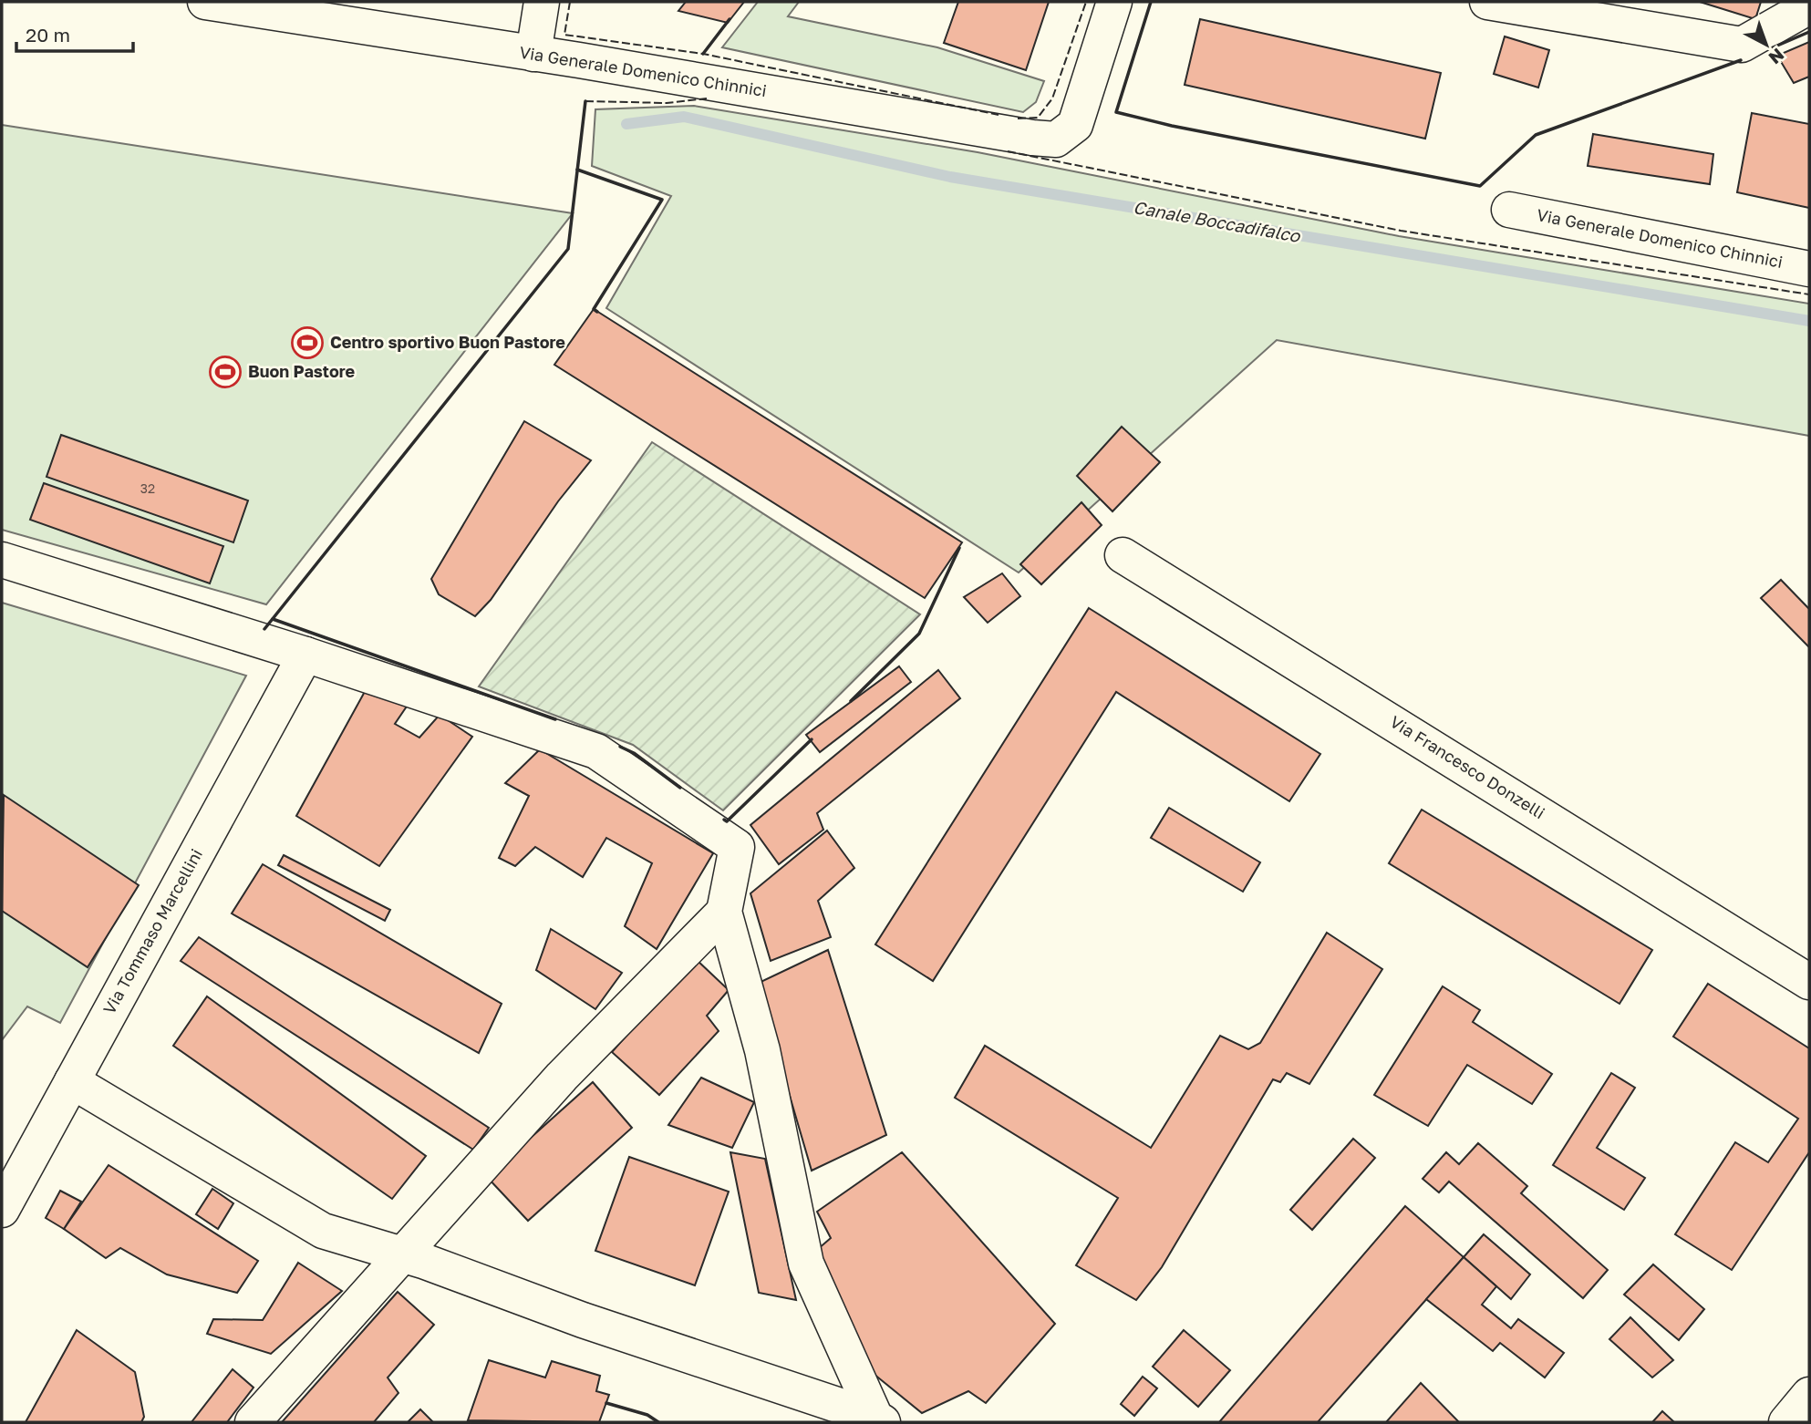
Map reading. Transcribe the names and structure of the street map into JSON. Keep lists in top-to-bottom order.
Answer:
{
  "streets": {
    "street": ["Via Generale Domenico Chinnici", "Via Francesco Donzelli", "Via Tommaso Marcellini"]
  },
  "water": ["Canale Boccadifalco"],
  "places": {
    "sports": ["Centro sportivo Buon Pastore", "Buon Pastore"]
  },
  "house_numbers": ["32"],
  "scale_bar": "20 m",
  "north": "bottom right"
}
